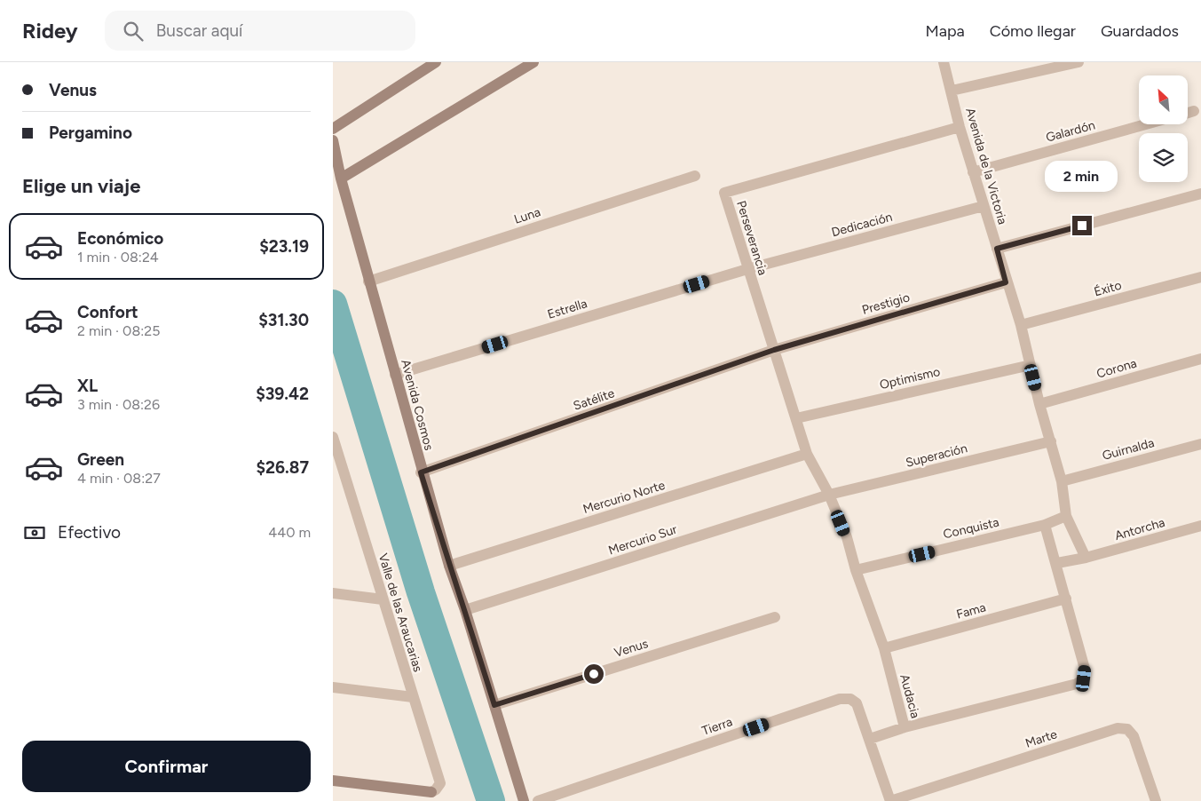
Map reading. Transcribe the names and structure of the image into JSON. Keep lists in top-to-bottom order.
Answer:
{
  "streets": {
    "street": [
      "Galardón",
      "Avenida de la Victoria",
      "Luna",
      "Dedicación",
      "Perseverancia",
      "Éxito",
      "Prestigio",
      "Estrella",
      "Corona",
      "Optimismo",
      "Satélite",
      "Avenida Cosmos",
      "Guirnalda",
      "Superación",
      "Mercurio Norte",
      "Conquista",
      "Antorcha",
      "Mercurio Sur",
      "Fama",
      "Valle de las Araucarias",
      "Venus",
      "Audacia",
      "Tierra",
      "Marte"
    ]
  },
  "crossings": [
    ["Galardón", "Avenida de la Victoria"],
    ["Avenida de la Victoria", "Dedicación"],
    ["Avenida de la Victoria", "Perseverancia"],
    ["Avenida de la Victoria", "Éxito"],
    ["Avenida de la Victoria", "Prestigio"],
    ["Avenida de la Victoria", "Corona"],
    ["Avenida de la Victoria", "Optimismo"],
    ["Avenida de la Victoria", "Guirnalda"],
    ["Avenida de la Victoria", "Superación"],
    ["Avenida de la Victoria", "Conquista"],
    ["Avenida de la Victoria", "Antorcha"],
    ["Luna", "Avenida Cosmos"],
    ["Dedicación", "Perseverancia"],
    ["Dedicación", "Estrella"],
    ["Perseverancia", "Prestigio"],
    ["Perseverancia", "Estrella"],
    ["Perseverancia", "Optimismo"],
    ["Perseverancia", "Satélite"],
    ["Perseverancia", "Superación"],
    ["Perseverancia", "Mercurio Norte"],
    ["Perseverancia", "Mercurio Sur"],
    ["Perseverancia", "Audacia"],
    ["Prestigio", "Satélite"],
    ["Estrella", "Avenida Cosmos"],
    ["Satélite", "Avenida Cosmos"],
    ["Avenida Cosmos", "Mercurio Norte"],
    ["Avenida Cosmos", "Mercurio Sur"],
    ["Avenida Cosmos", "Venus"],
    ["Superación", "Mercurio Sur"],
    ["Superación", "Audacia"],
    ["Conquista", "Audacia"],
    ["Mercurio Sur", "Audacia"],
    ["Fama", "Audacia"],
    ["Tierra", "Marte"]
  ],
  "north": "top left",
  "page": {
    "header": "Ridey",
    "search": "Buscar aquí",
    "nav": ["Mapa", "Cómo llegar", "Guardados"],
    "banner": ["Venus", "Pergamino"],
    "heading": "Elige un viaje",
    "bubble": "2 min",
    "list": [
      {
        "name": "Económico",
        "note": "1 min · 08:24",
        "value": "$23.19"
      },
      {
        "name": "Confort",
        "note": "2 min · 08:25",
        "value": "$31.30"
      },
      {
        "name": "XL",
        "note": "3 min · 08:26",
        "value": "$39.42"
      },
      {
        "name": "Green",
        "note": "4 min · 08:27",
        "value": "$26.87"
      }
    ],
    "pay": ["Efectivo", "440 m"],
    "buttons": "Confirmar"
  }
}
